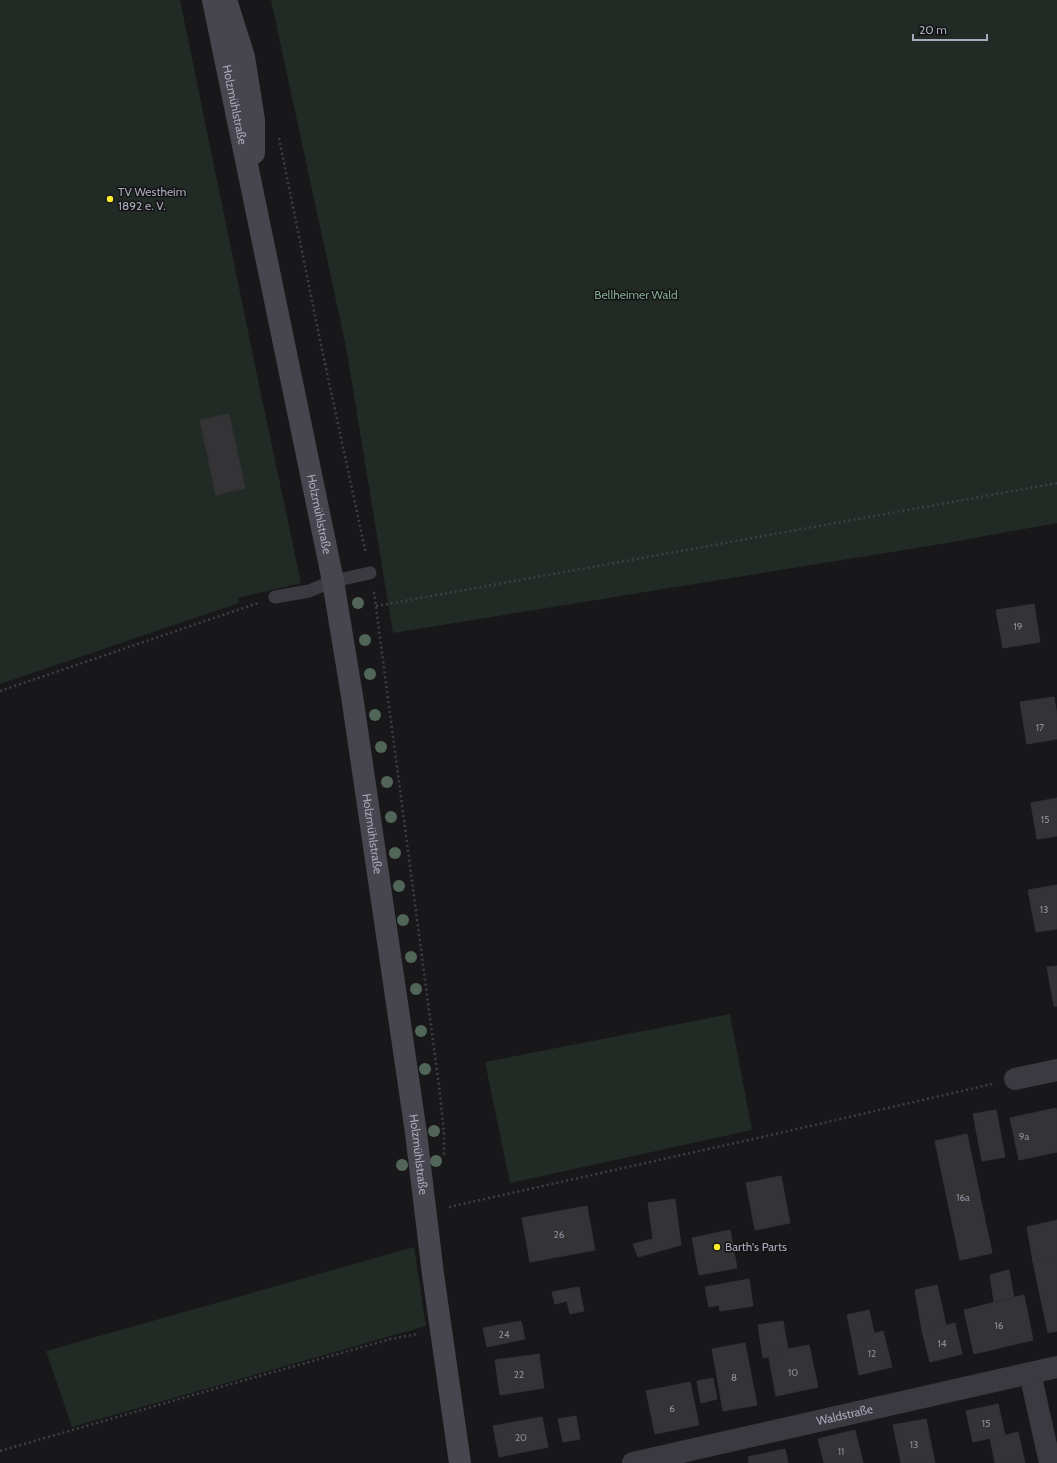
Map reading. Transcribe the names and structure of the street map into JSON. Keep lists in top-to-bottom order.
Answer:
{
  "streets": {
    "main road": ["Holzmühlstraße"],
    "street": ["Waldstraße"]
  },
  "parks": ["Bellheimer Wald"],
  "places": ["TV Westheim 1892 e. V.", "Barth's Parts"],
  "house_numbers": [
    "19",
    "17",
    "15",
    "13",
    "9a",
    "16a",
    "26",
    "16",
    "24",
    "14",
    "12",
    "10",
    "22",
    "8",
    "6",
    "15",
    "20",
    "13",
    "11"
  ],
  "scale_bar": "20 m"
}
